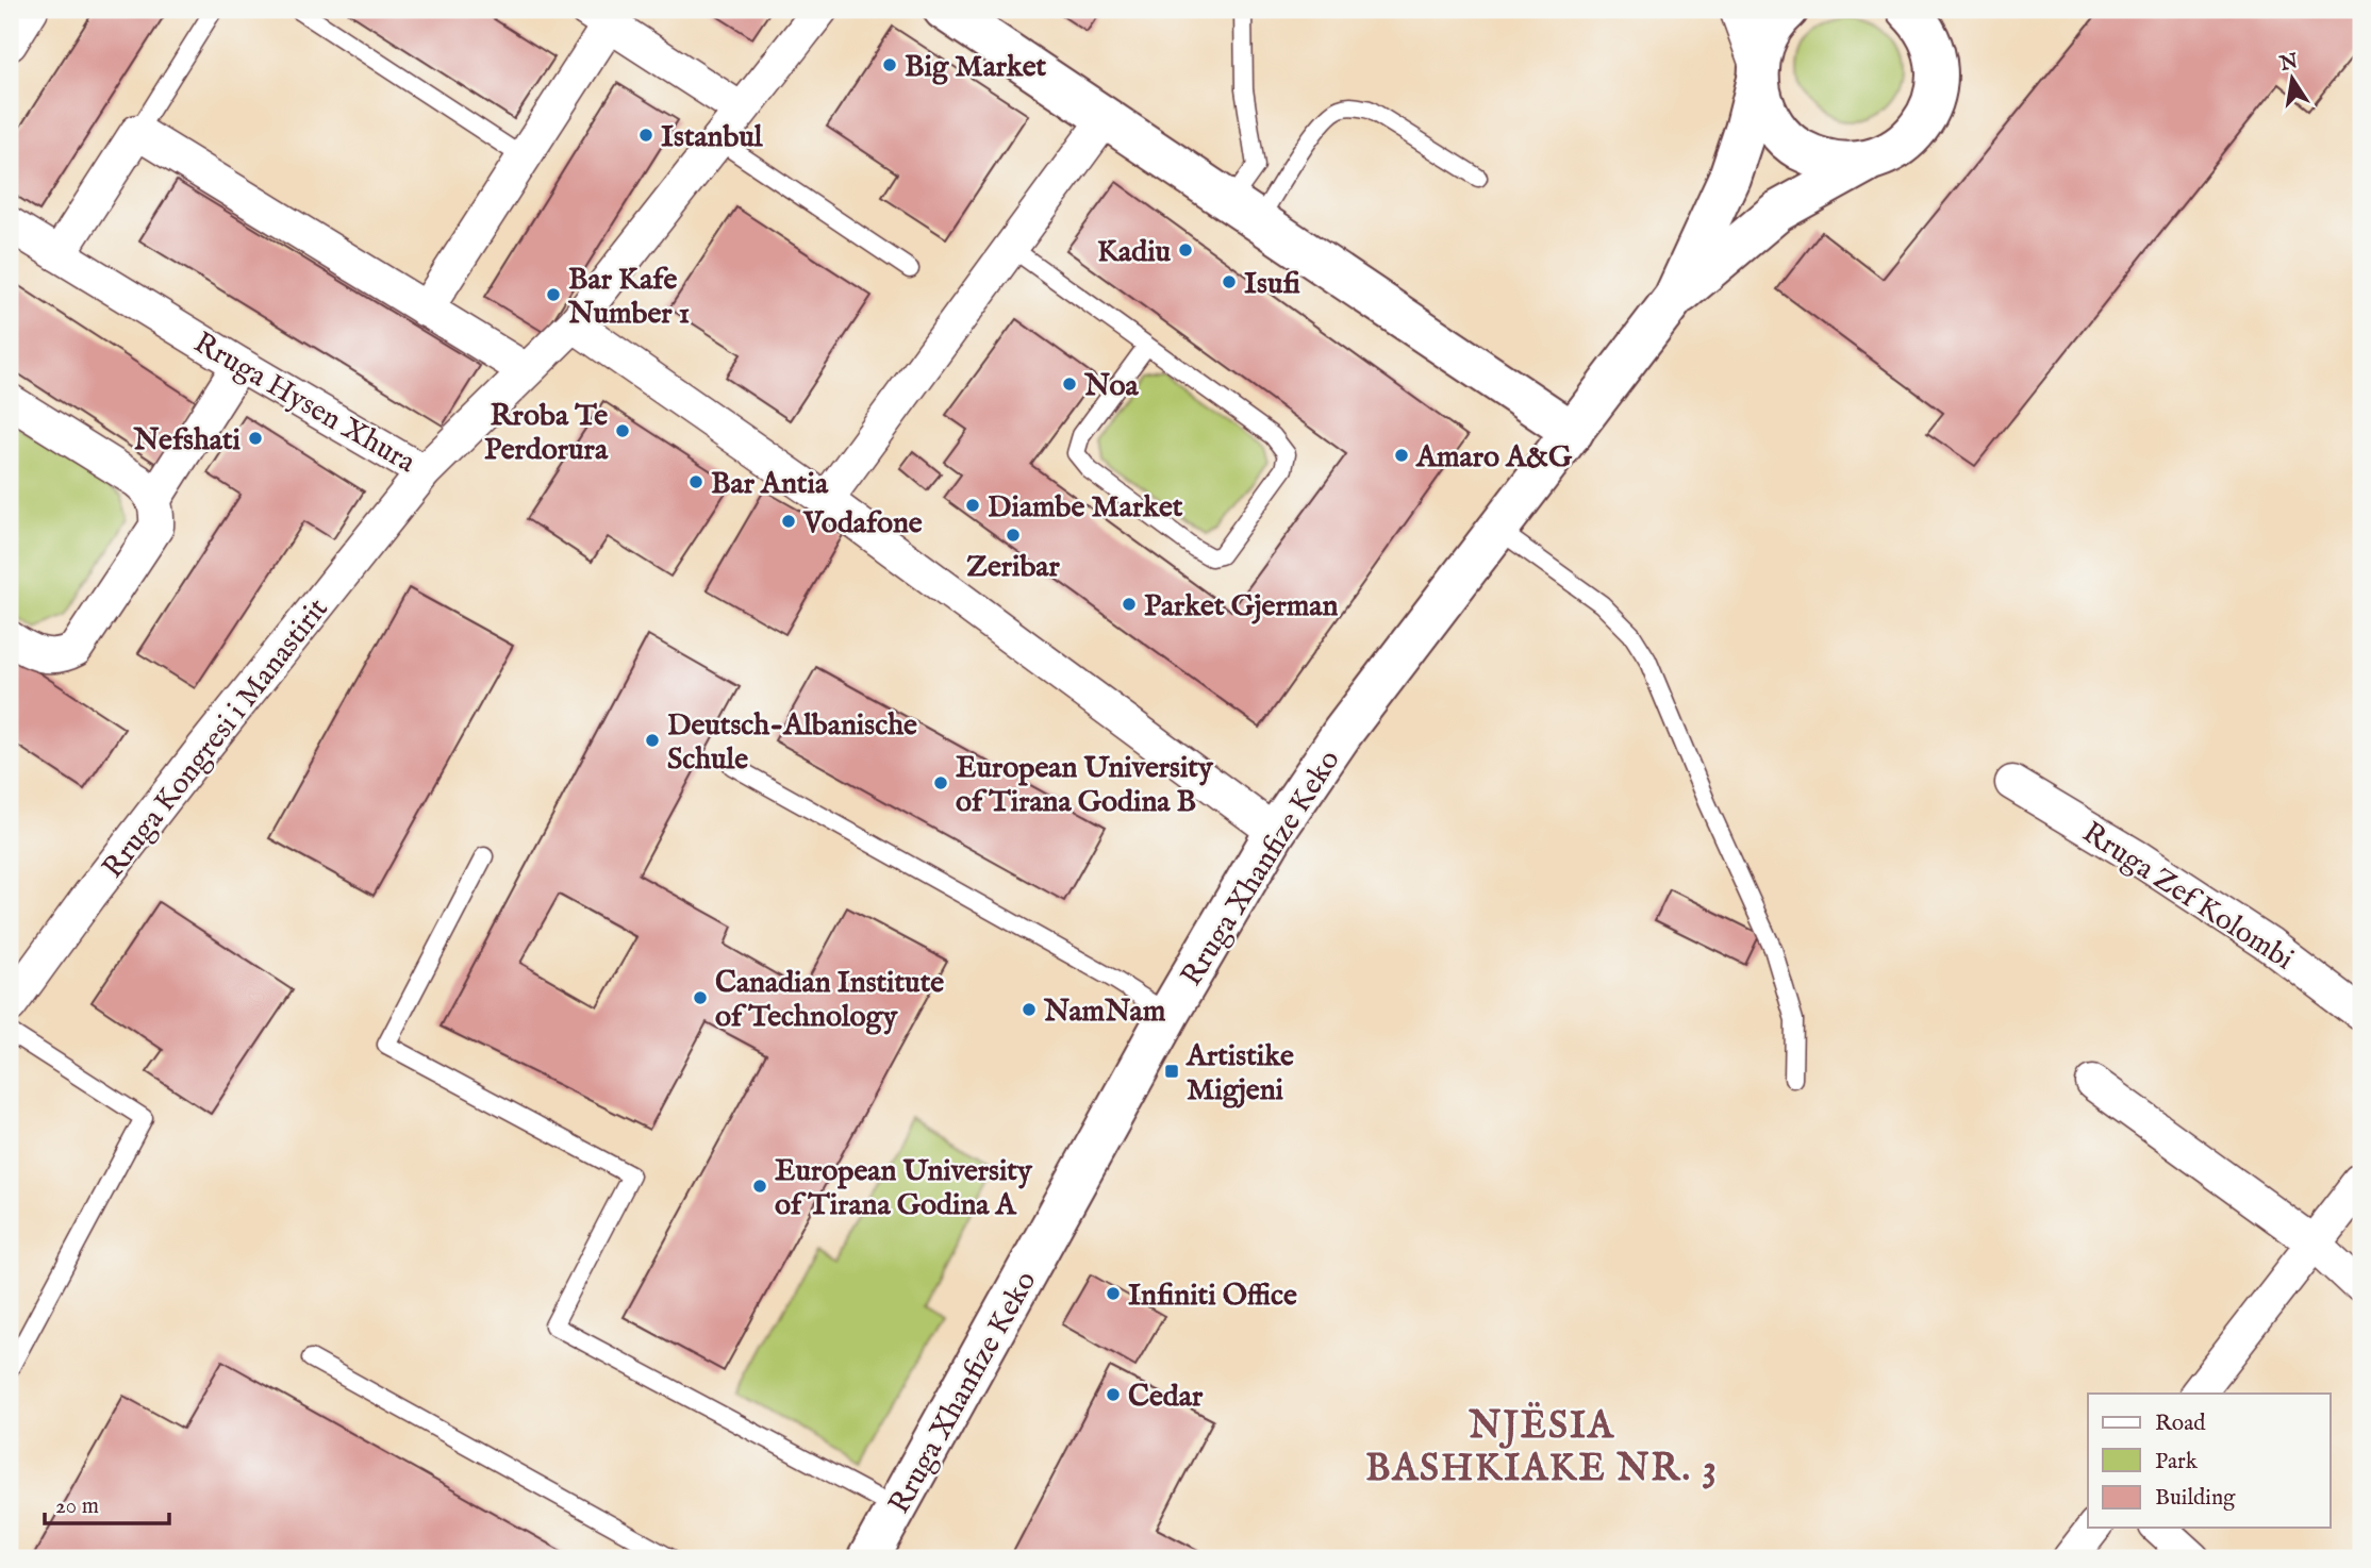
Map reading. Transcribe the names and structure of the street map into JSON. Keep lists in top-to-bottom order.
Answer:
{
  "streets": {
    "main road": ["Rruga Xhanfize Keko"],
    "street": ["Rruga Hysen Xhura", "Rruga Kongresi i Manastirit", "Rruga Zef Kolombi"]
  },
  "crossings": [
    ["Rruga Hysen Xhura", "Rruga Kongresi i Manastirit"]
  ],
  "districts": ["NJËSIA BASHKIAKE NR. 3"],
  "places": {
    "other": [
      "Big Market",
      "Istanbul",
      "Kadiu",
      "Isufi",
      "Bar Kafe Number 1",
      "Noa",
      "Rroba Te Perdorura",
      "Nefshati",
      "Amaro A&G",
      "Bar Antia",
      "Diambe Market",
      "Vodafone",
      "Zeribar",
      "Parket Gjerman",
      "Deutsch-Albanische Schule",
      "European University of Tirana Godina B",
      "Canadian Institute of Technology",
      "NamNam",
      "European University of Tirana Godina A",
      "Infiniti Office",
      "Cedar"
    ],
    "transit": ["Artistike Migjeni"]
  },
  "legend": ["Road", "Park", "Building"],
  "scale_bar": "20 m",
  "north": "top"
}
